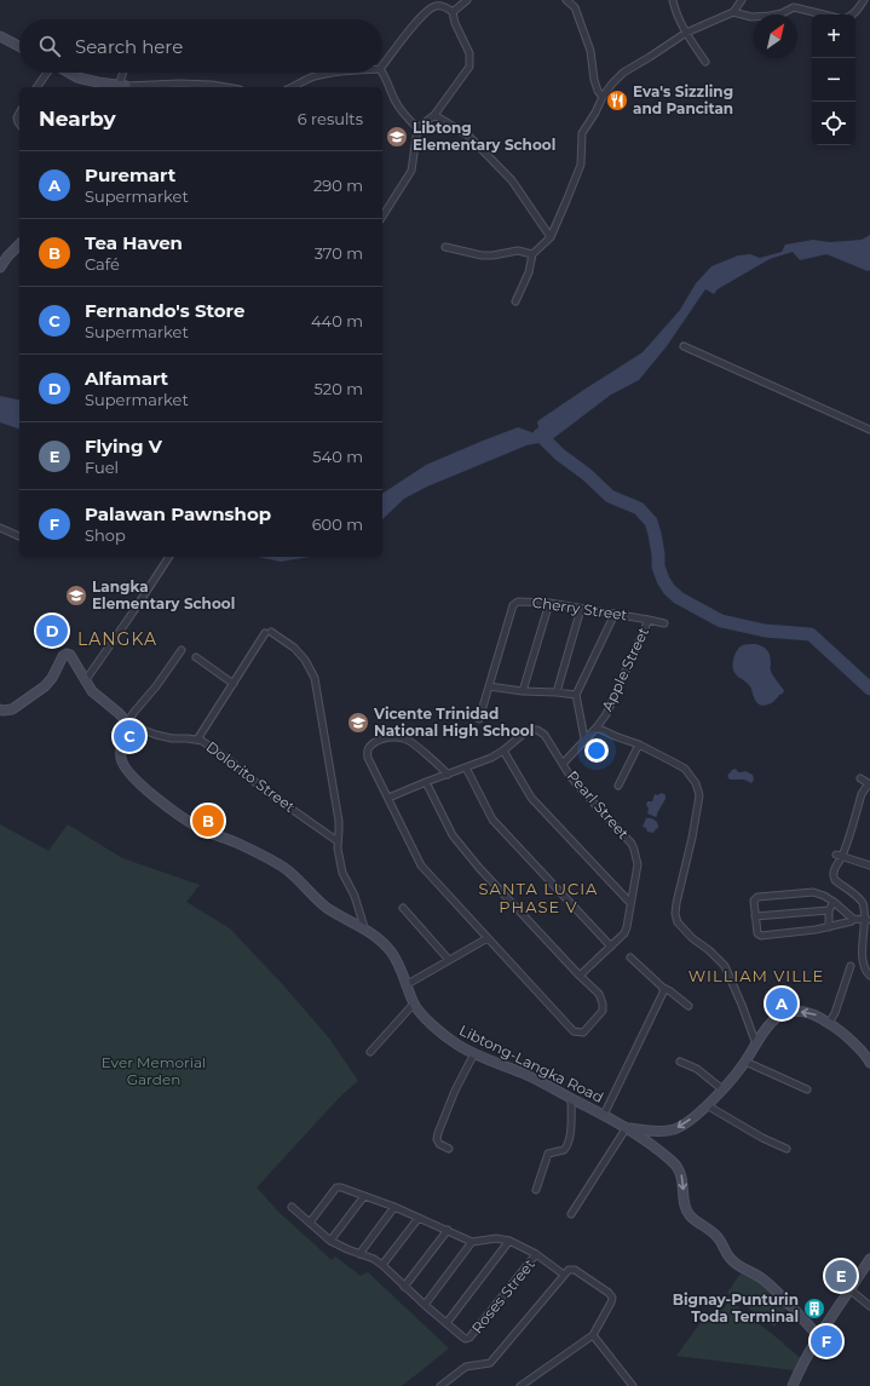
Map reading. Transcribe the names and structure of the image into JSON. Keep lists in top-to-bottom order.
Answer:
{
  "streets": {
    "main road": ["Libtong-Langka Road"],
    "street": [
      "Cherry Street",
      "Apple Street",
      "Dolorito Street",
      "Pearl Street",
      "Roses Street"
    ]
  },
  "crossings": [
    ["Cherry Street", "Apple Street"],
    ["Apple Street", "Pearl Street"],
    ["Dolorito Street", "Libtong-Langka Road"]
  ],
  "districts": ["LANGKA", "SANTA LUCIA PHASE V", "WILLIAM VILLE"],
  "parks": ["Ever Memorial Garden"],
  "places": {
    "restaurant": ["Eva's Sizzling and Pancitan"],
    "school or university": ["Libtong Elementary School", "Langka Elementary School", "Vicente Trinidad National High School"],
    "building": ["Bignay-Punturin Toda Terminal"]
  },
  "north": "top right",
  "page": {
    "map_buttons": ["+", "−"],
    "search": "Search here",
    "heading": ["Nearby", "6 results"],
    "list": [
      {
        "mark": "A",
        "name": "Puremart",
        "note": "Supermarket",
        "value": "290 m"
      },
      {
        "mark": "B",
        "name": "Tea Haven",
        "note": "Café",
        "value": "370 m"
      },
      {
        "mark": "C",
        "name": "Fernando's Store",
        "note": "Supermarket",
        "value": "440 m"
      },
      {
        "mark": "D",
        "name": "Alfamart",
        "note": "Supermarket",
        "value": "520 m"
      },
      {
        "mark": "E",
        "name": "Flying V",
        "note": "Fuel",
        "value": "540 m"
      },
      {
        "mark": "F",
        "name": "Palawan Pawnshop",
        "note": "Shop",
        "value": "600 m"
      }
    ],
    "pins": [
      "D",
      "C",
      "B",
      "A",
      "E",
      "F"
    ]
  }
}
